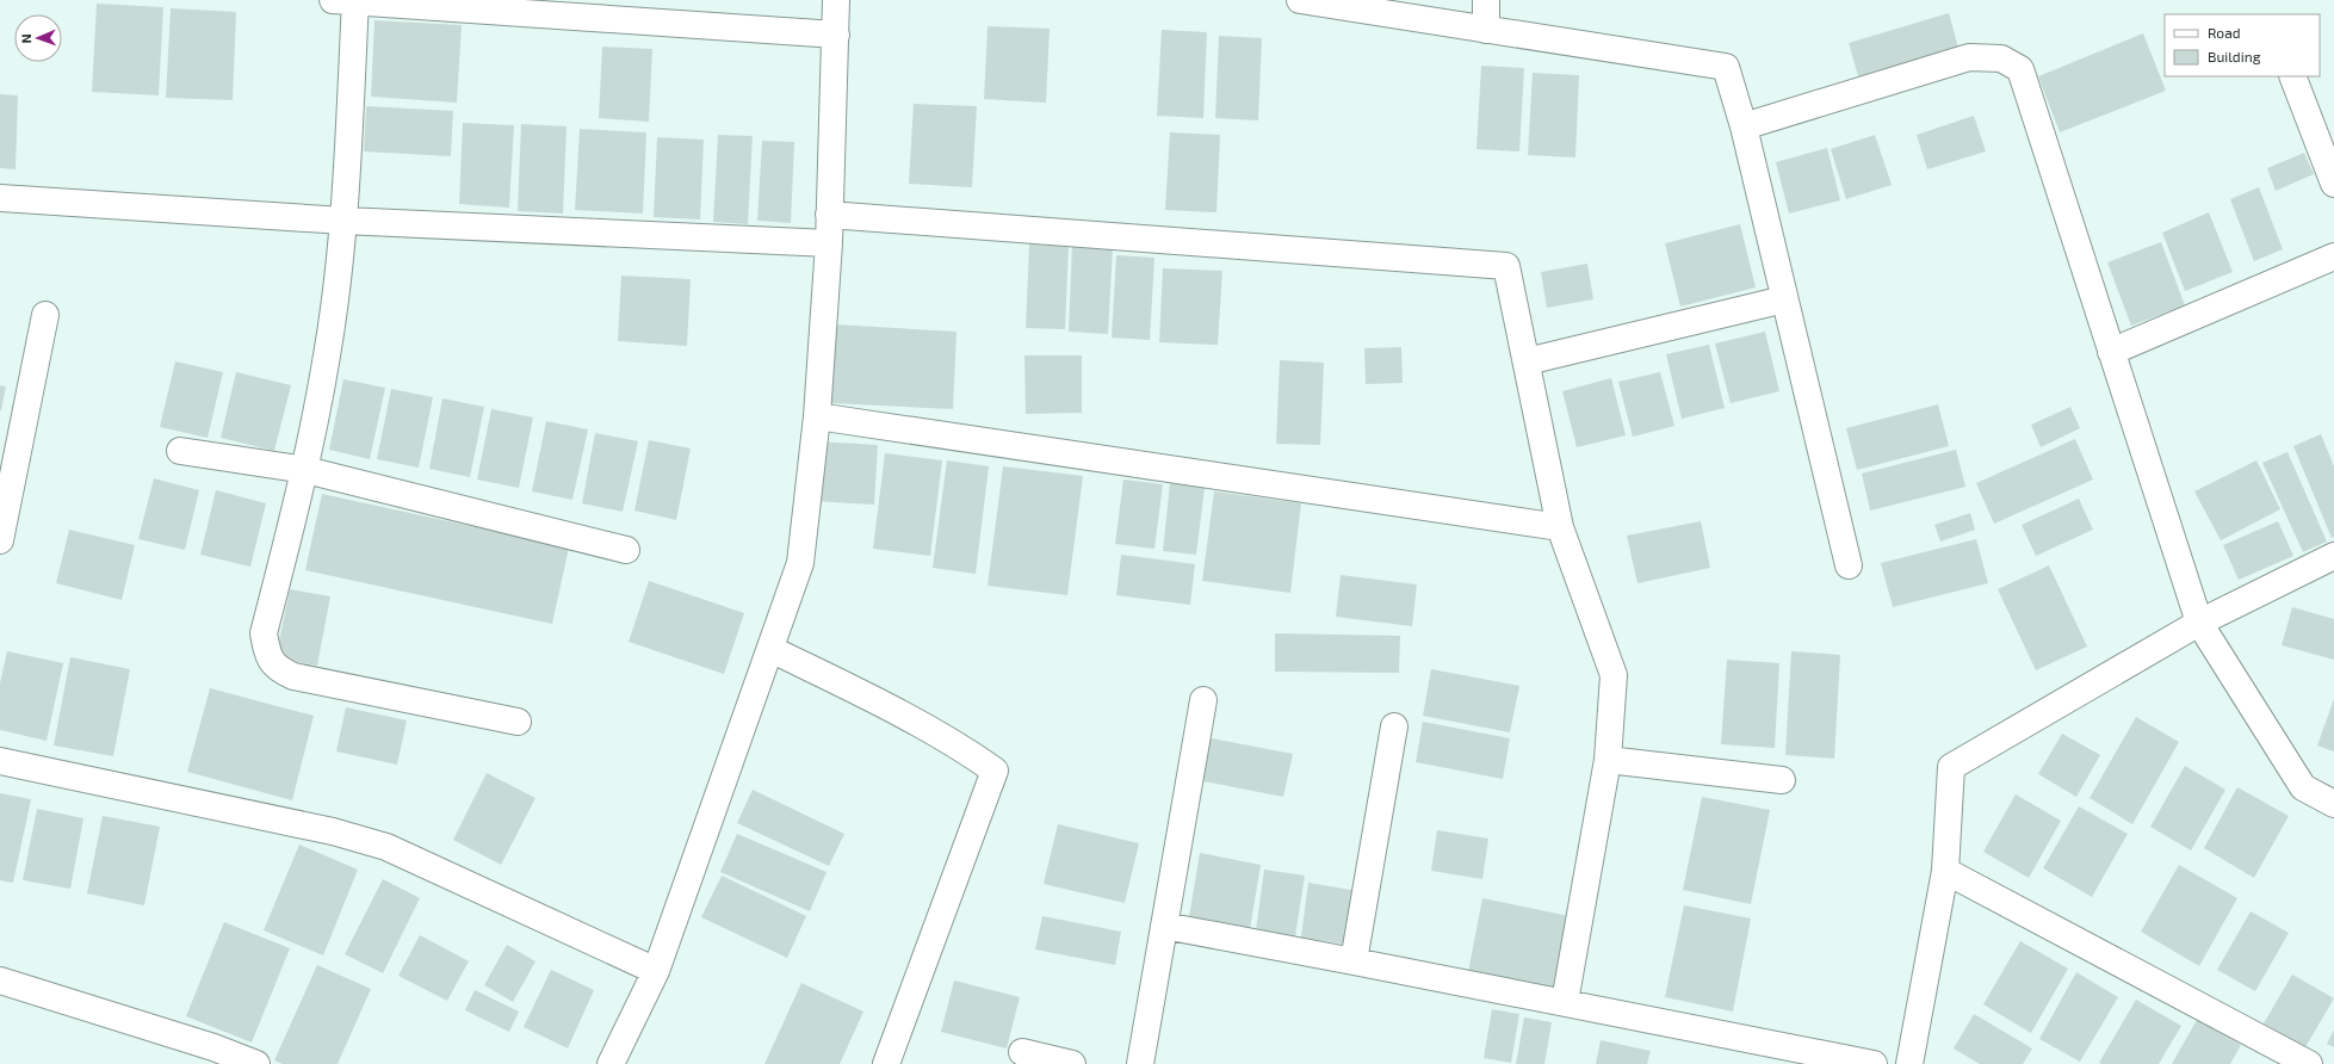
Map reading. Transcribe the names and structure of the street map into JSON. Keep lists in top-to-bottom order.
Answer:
{
  "legend": ["Road", "Building"],
  "north": "left"
}
